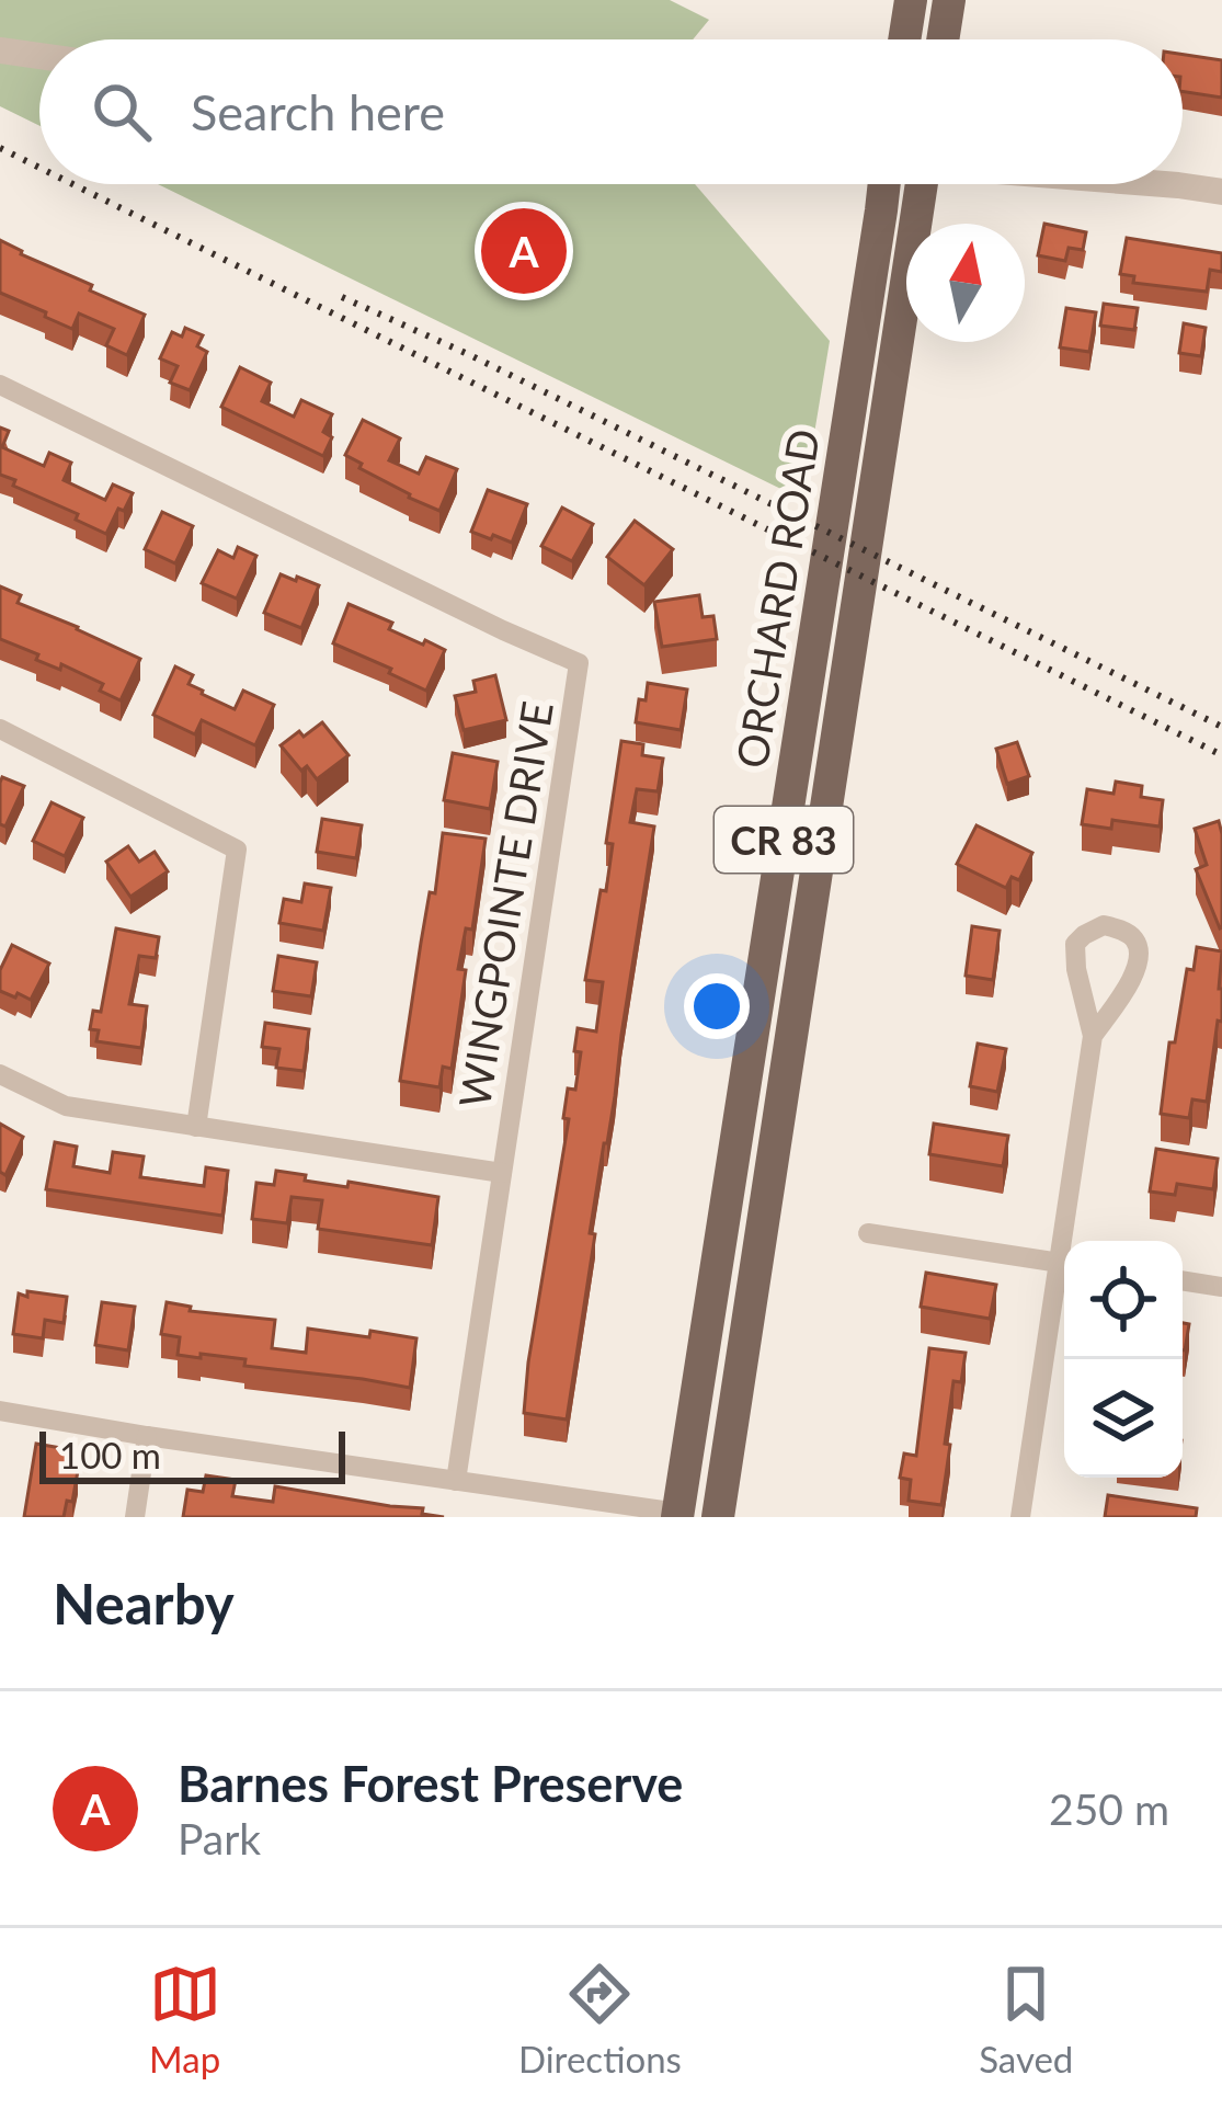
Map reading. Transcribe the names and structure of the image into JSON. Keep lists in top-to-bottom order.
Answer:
{
  "streets": {
    "main road": ["ORCHARD ROAD", "CR 83"],
    "street": ["WINGPOINTE DRIVE"]
  },
  "scale_bar": "100 m",
  "north": "top",
  "page": {
    "search": "Search here",
    "pins": "A",
    "scale": "100 m",
    "heading": "Nearby",
    "list": [
      {
        "mark": "A",
        "name": "Barnes Forest Preserve",
        "note": "Park",
        "value": "250 m"
      }
    ],
    "nav": ["Map", "Directions", "Saved"]
  }
}
